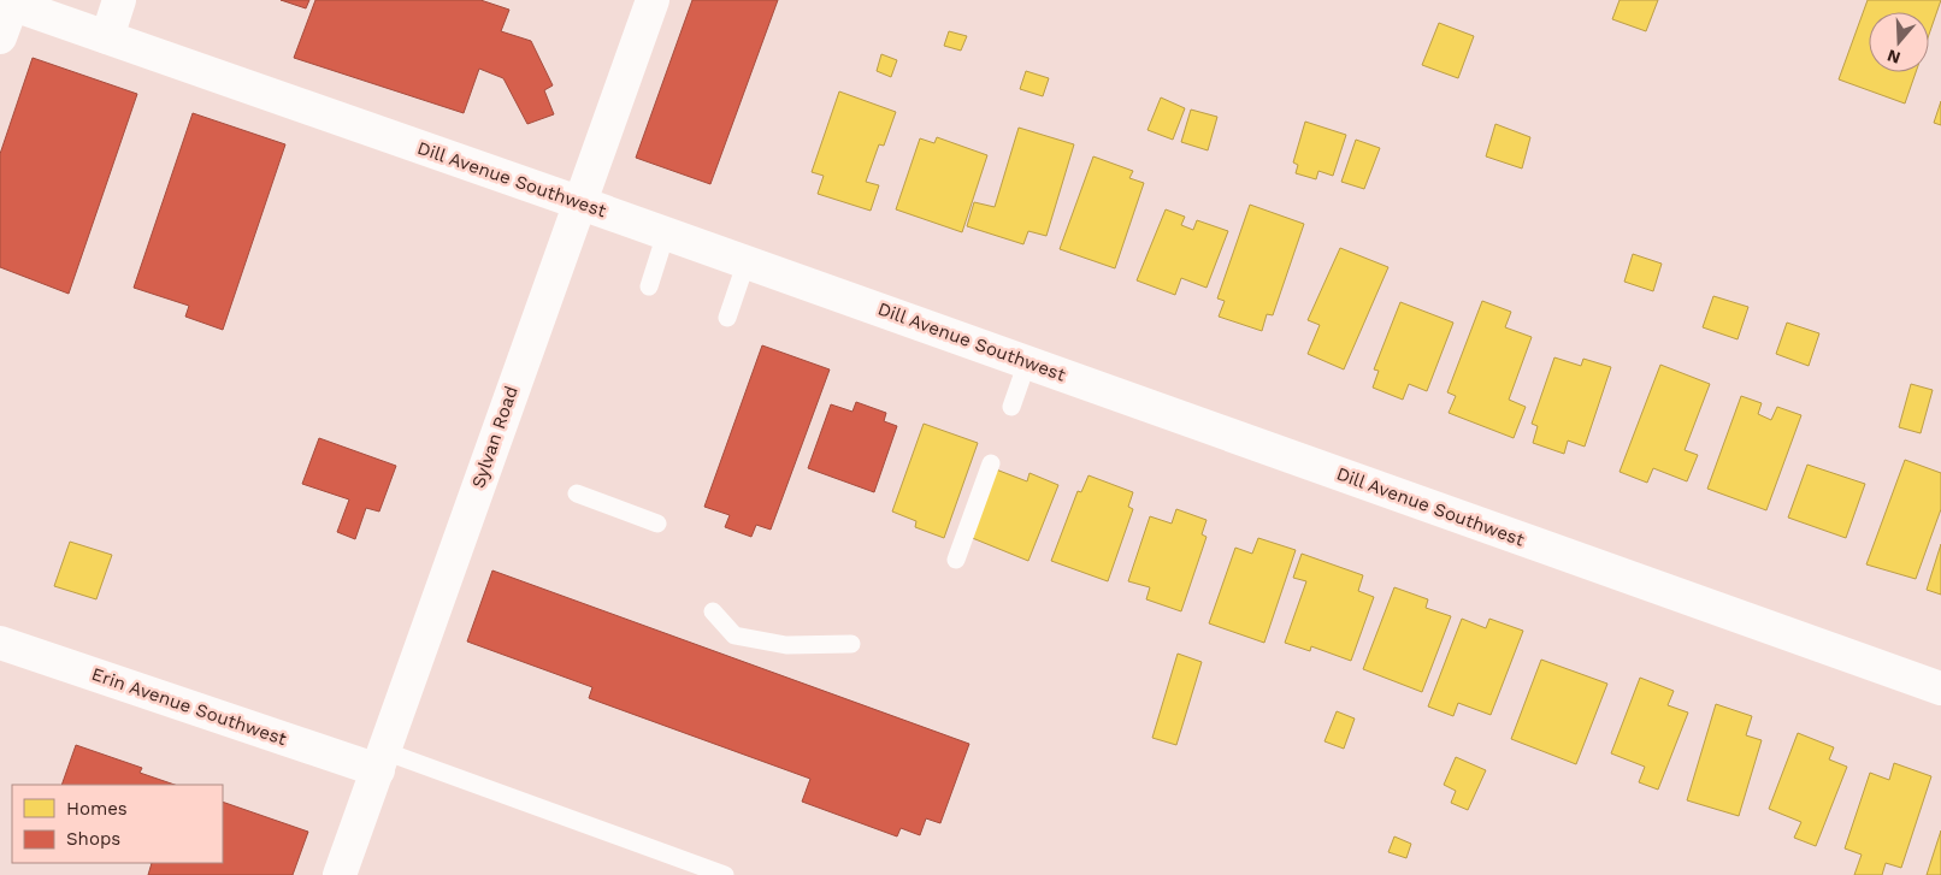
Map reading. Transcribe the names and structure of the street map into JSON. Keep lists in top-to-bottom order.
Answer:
{
  "streets": {
    "main road": ["Dill Avenue Southwest", "Sylvan Road", "Erin Avenue Southwest"]
  },
  "crossings": [
    ["Dill Avenue Southwest", "Sylvan Road"],
    ["Sylvan Road", "Erin Avenue Southwest"]
  ],
  "legend": ["Homes", "Shops"],
  "north": "bottom"
}
